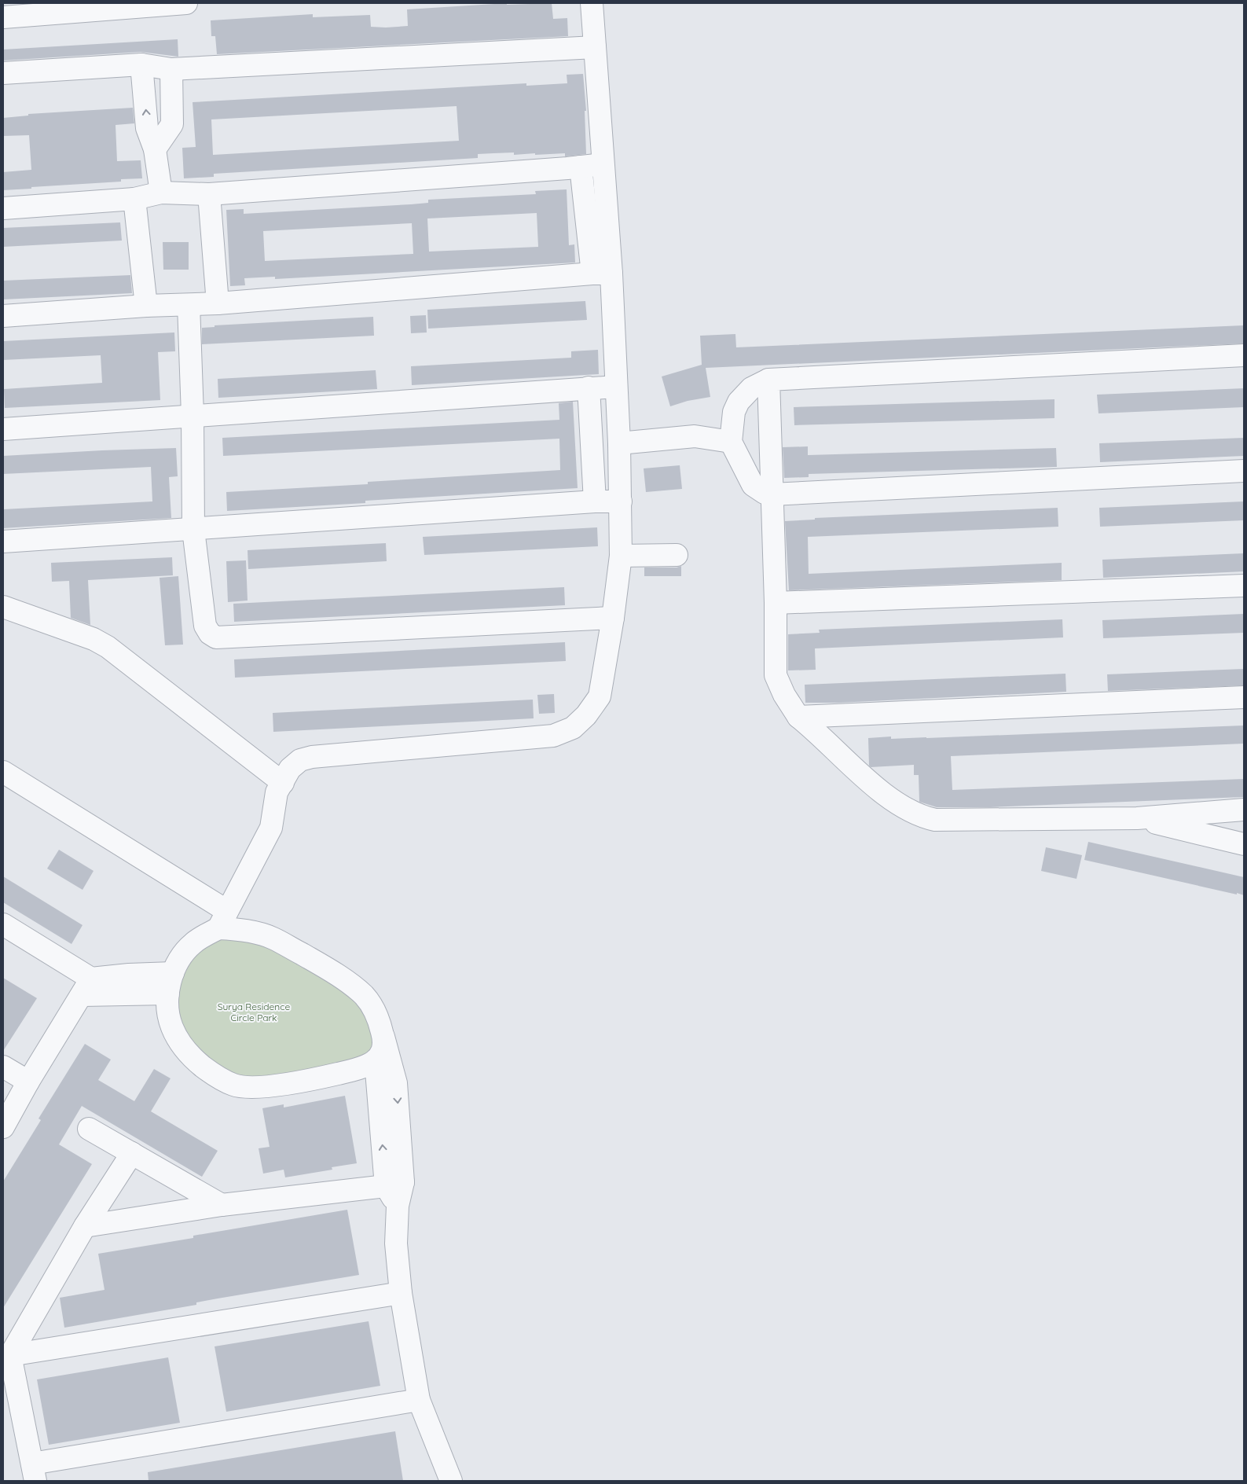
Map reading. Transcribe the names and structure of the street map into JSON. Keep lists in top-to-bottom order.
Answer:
{
  "parks": ["Surya Residence Circle Park"]
}
